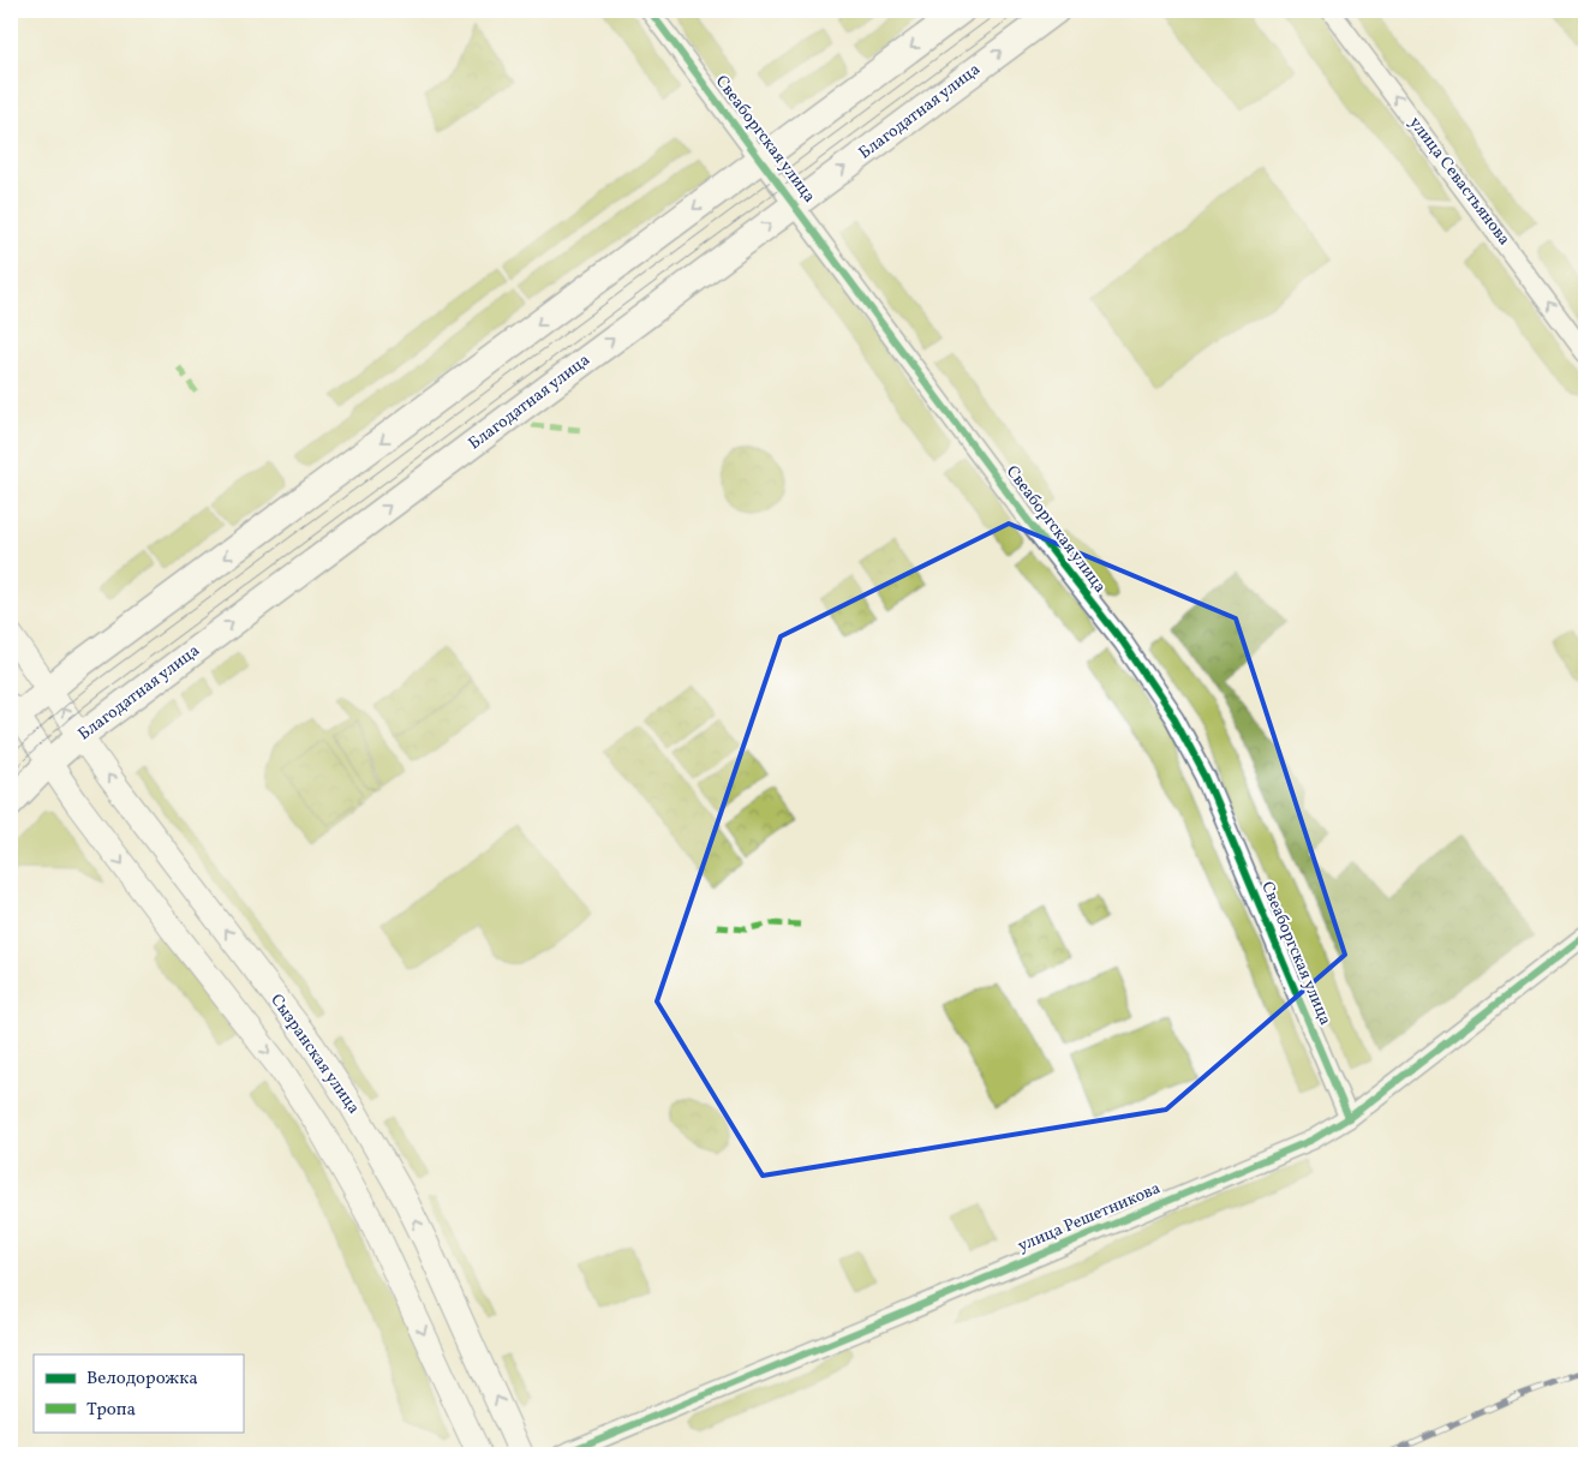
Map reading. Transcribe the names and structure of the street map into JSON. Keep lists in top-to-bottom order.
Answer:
{
  "streets": {
    "main road": ["Благодатная улица"],
    "street": [
      "Свеаборгская улица",
      "улица Севастьянова",
      "Сызранская улица",
      "улица Решетникова"
    ]
  },
  "crossings": [
    ["Благодатная улица", "Свеаборгская улица"],
    ["Благодатная улица", "Сызранская улица"],
    ["Свеаборгская улица", "улица Решетникова"]
  ],
  "one_way": ["улица Севастьянова"],
  "legend": ["Велодорожка", "Тропа"]
}
